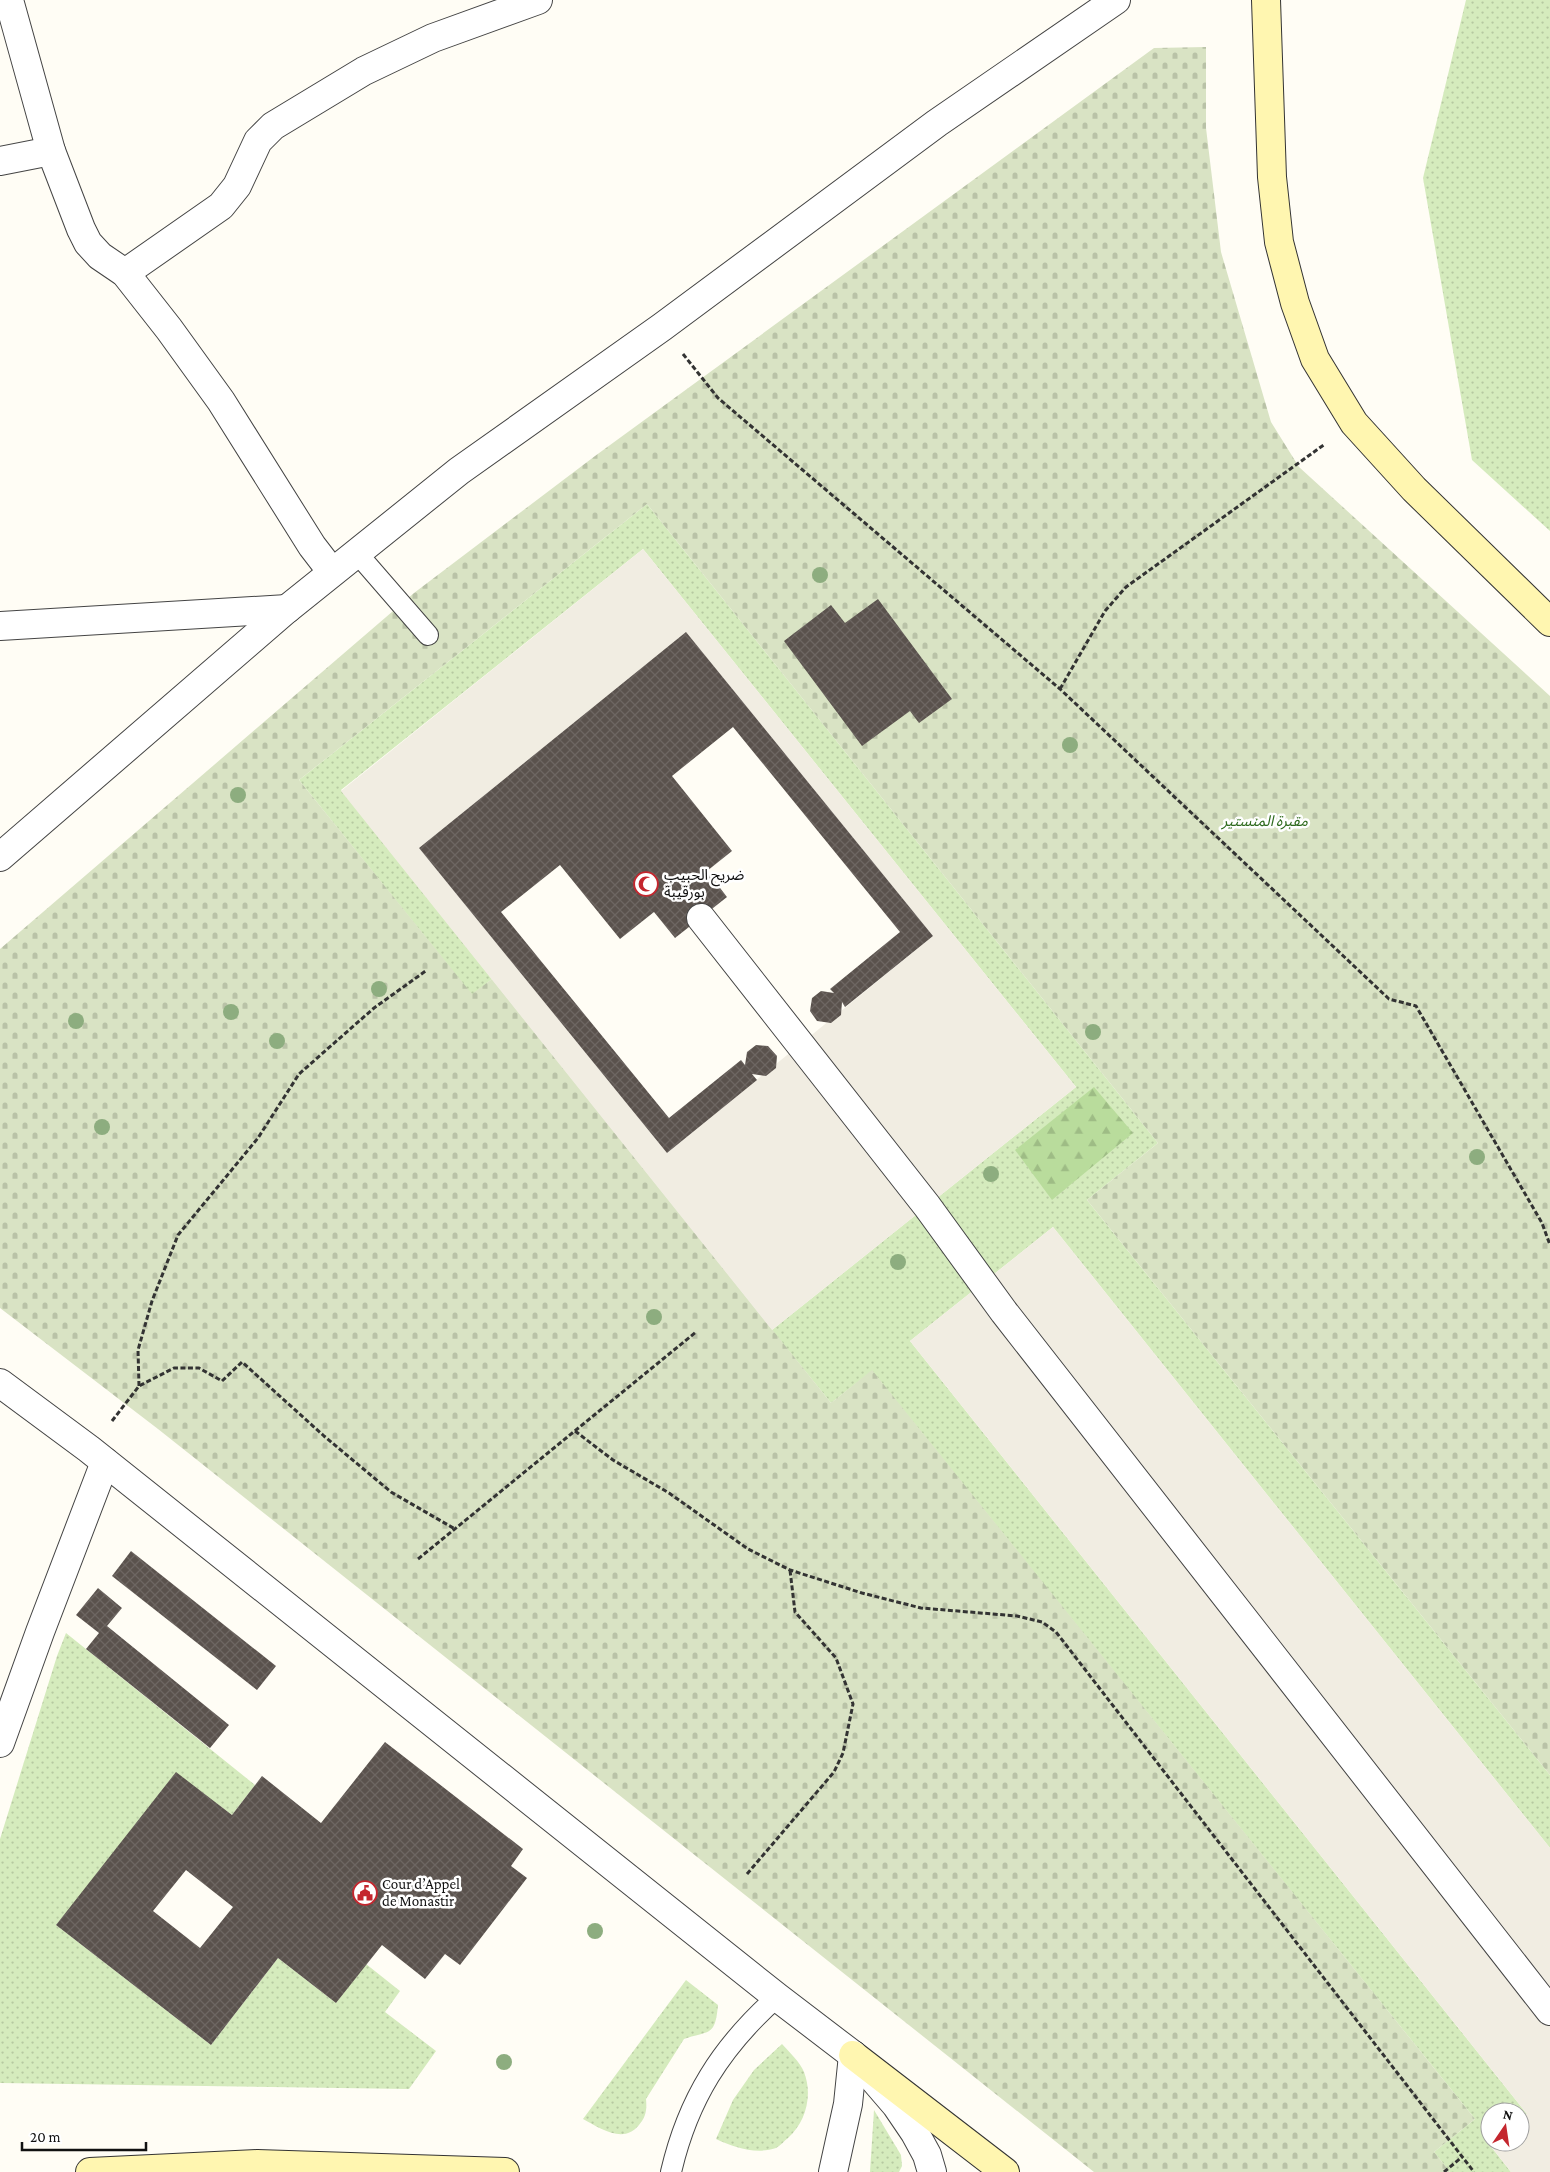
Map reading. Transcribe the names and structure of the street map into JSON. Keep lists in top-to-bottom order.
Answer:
{
  "parks": ["مقبرة المنستير"],
  "places": {
    "mosque": ["ضريح الحبيب بورقيبة"],
    "public building": ["Cour d’Appel de Monastir"]
  },
  "scale_bar": "20 m",
  "north": "top"
}
